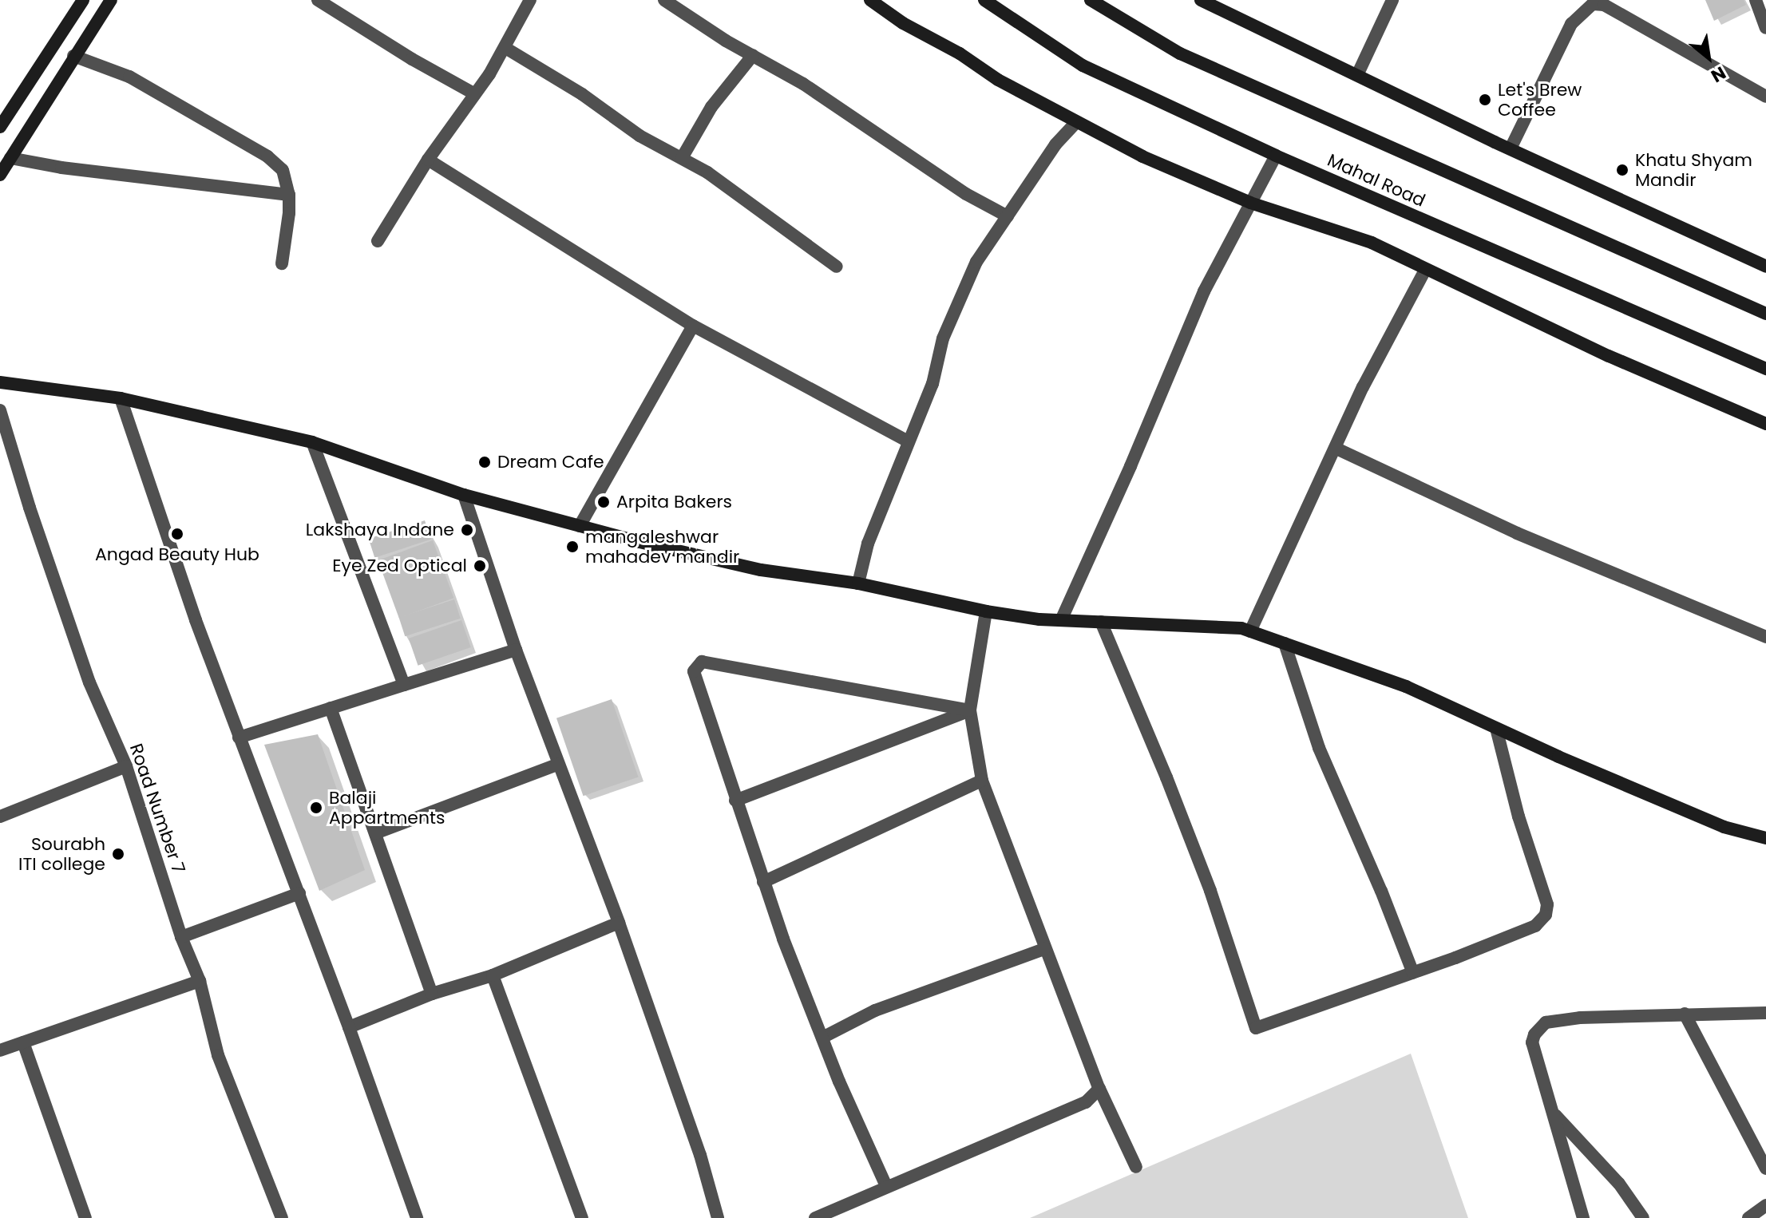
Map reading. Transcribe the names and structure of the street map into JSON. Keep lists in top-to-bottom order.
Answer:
{
  "streets": {
    "street": ["Mahal Road", "Road Number 7"]
  },
  "places": [
    "Let's Brew Coffee",
    "Khatu Shyam Mandir",
    "Dream Cafe",
    "Arpita Bakers",
    "Lakshaya Indane",
    "Angad Beauty Hub",
    "mangaleshwar mahadev mandir",
    "Eye Zed Optical",
    "Balaji Appartments",
    "Sourabh ITI college"
  ],
  "north": "bottom right"
}
